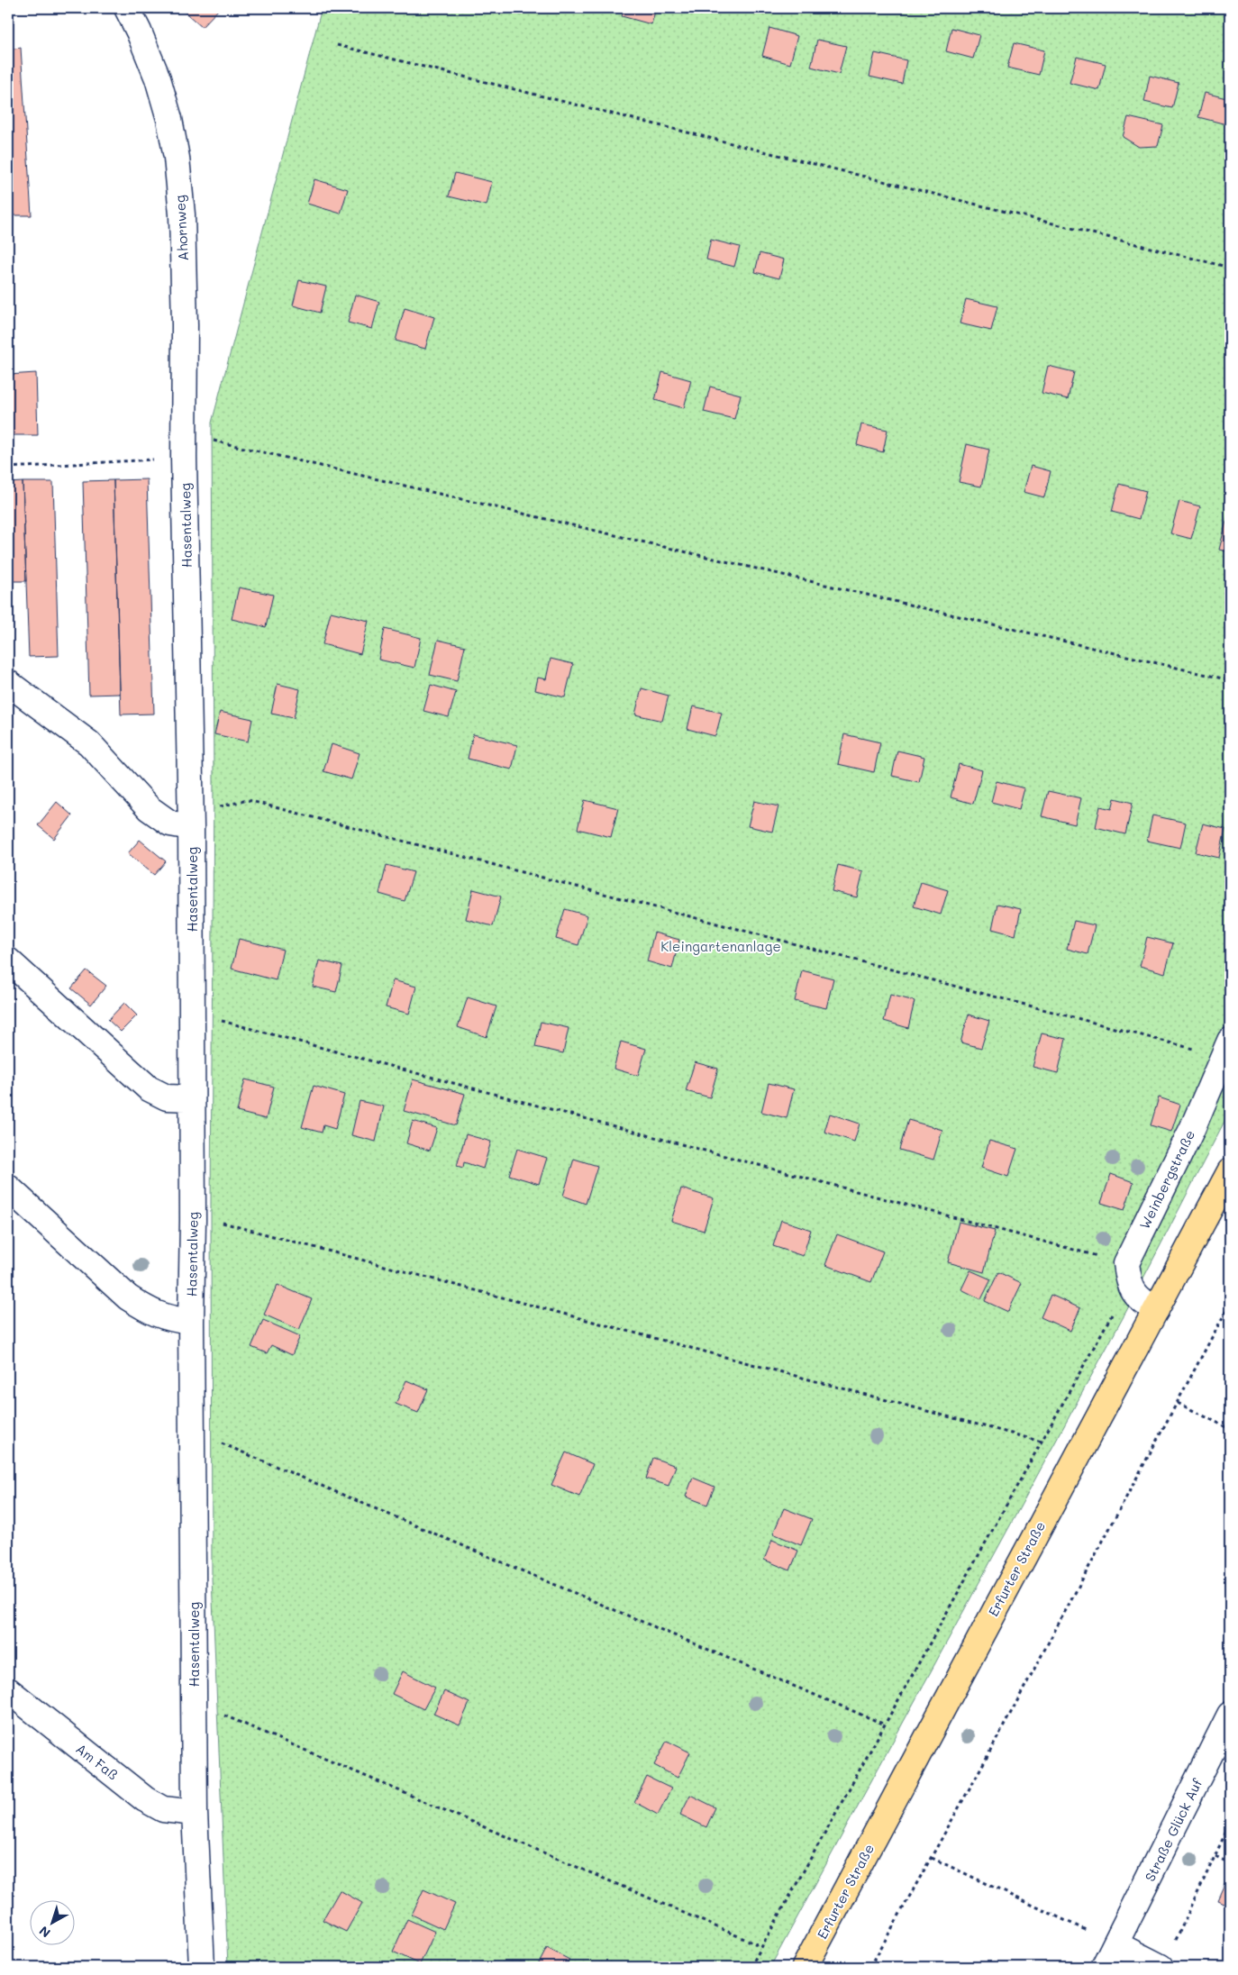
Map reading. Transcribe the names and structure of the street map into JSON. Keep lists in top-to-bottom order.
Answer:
{
  "streets": {
    "main road": ["Erfurter Straße"],
    "street": [
      "Ahornweg",
      "Hasentalweg",
      "Weinbergstraße",
      "Am Faß",
      "Straße Glück Auf"
    ]
  },
  "crossings": [
    ["Ahornweg", "Hasentalweg"],
    ["Hasentalweg", "Am Faß"]
  ],
  "parks": ["Kleingartenanlage"],
  "north": "bottom left"
}
